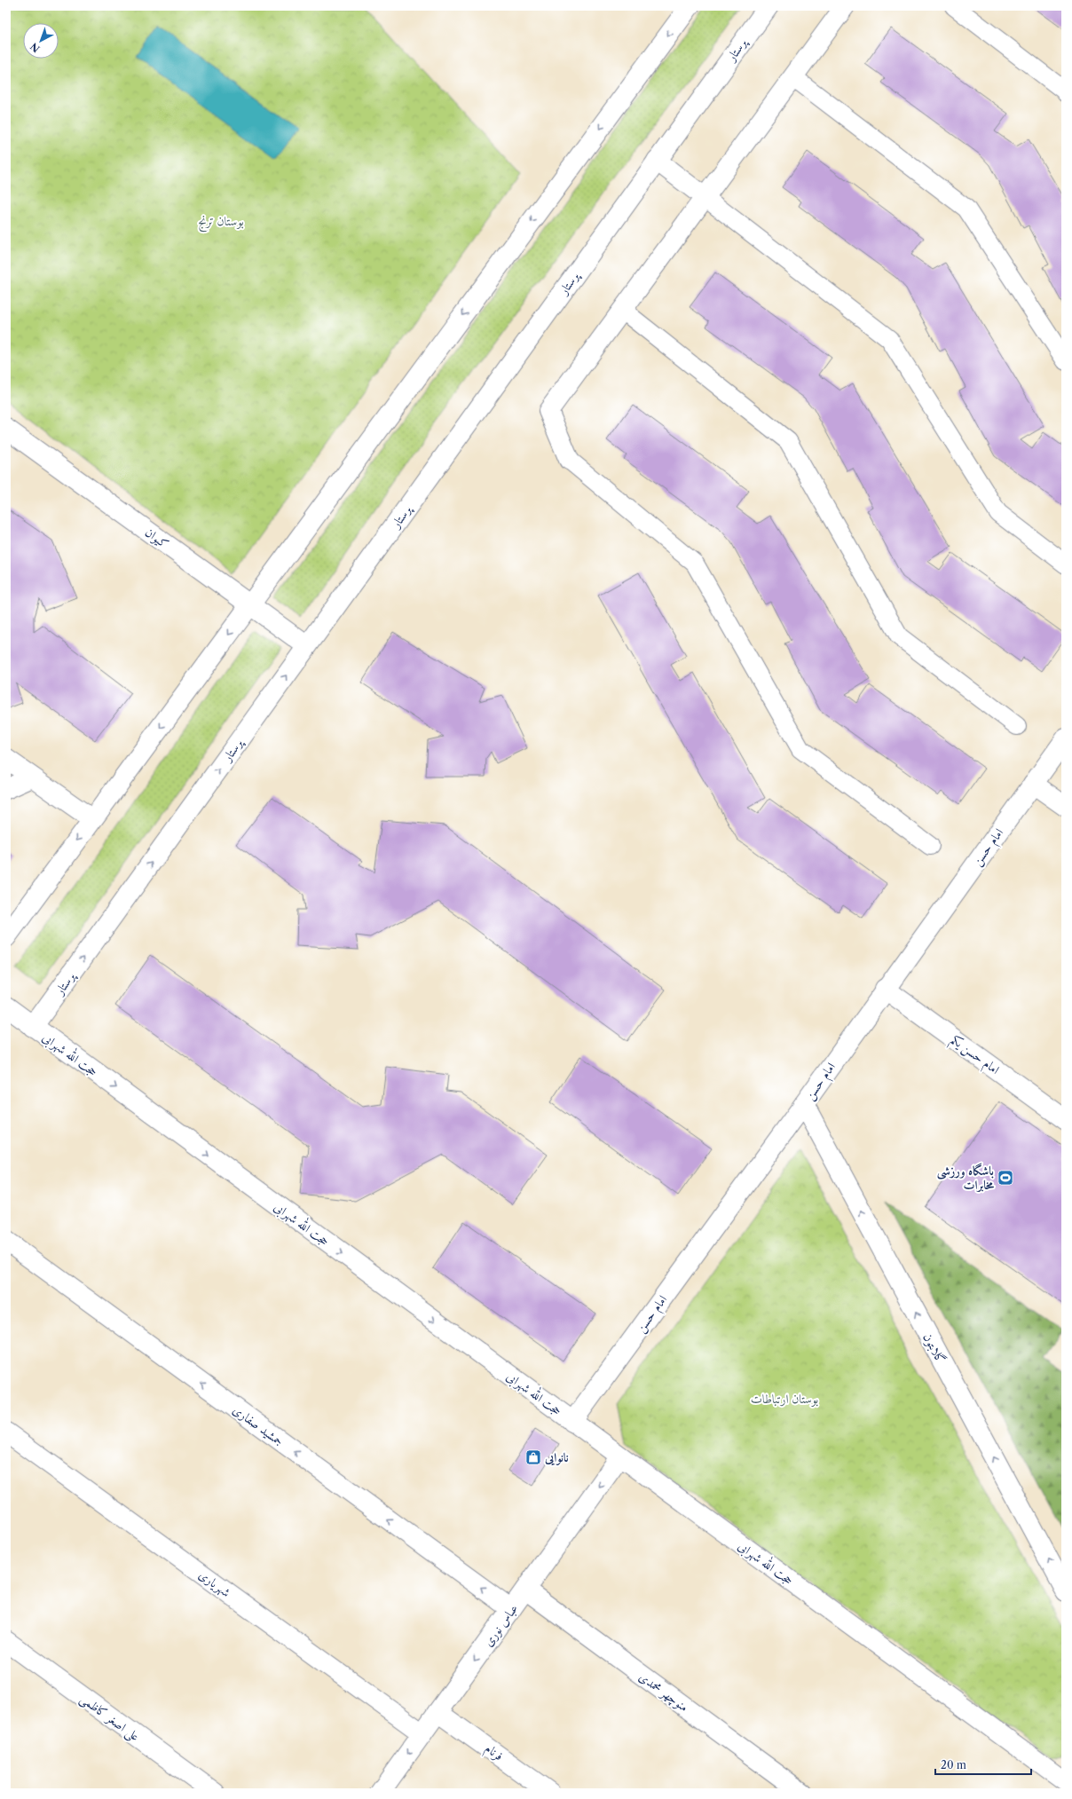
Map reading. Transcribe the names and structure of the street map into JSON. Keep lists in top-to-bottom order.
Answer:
{
  "streets": {
    "street": [
      "پرستار",
      "کیوان",
      "امام حسن",
      "حجت الله شهرابی",
      "امام حسن یکم",
      "گلابتون",
      "جمشید صفاری",
      "شهریاری",
      "عباس نوری",
      "منوچهر محمدی",
      "علی اصغر کاظمی",
      "فرنام"
    ]
  },
  "crossings": [
    ["پرستار", "کیوان"],
    ["پرستار", "حجت الله شهرابی"],
    ["امام حسن", "حجت الله شهرابی"],
    ["امام حسن", "امام حسن یکم"],
    ["امام حسن", "گلابتون"],
    ["حجت الله شهرابی", "عباس نوری"],
    ["جمشید صفاری", "عباس نوری"],
    ["شهریاری", "عباس نوری"],
    ["عباس نوری", "منوچهر محمدی"],
    ["عباس نوری", "فرنام"]
  ],
  "one_way": [
    "حجت الله شهرابی",
    "گلابتون",
    "جمشید صفاری",
    "عباس نوری"
  ],
  "parks": ["بوستان ترنج", "بوستان ارتباطات"],
  "places": {
    "sports": ["باشگاه ورزشی مخابرات"],
    "shop": ["نانوایی"]
  },
  "scale_bar": "20 m",
  "north": "bottom left"
}
